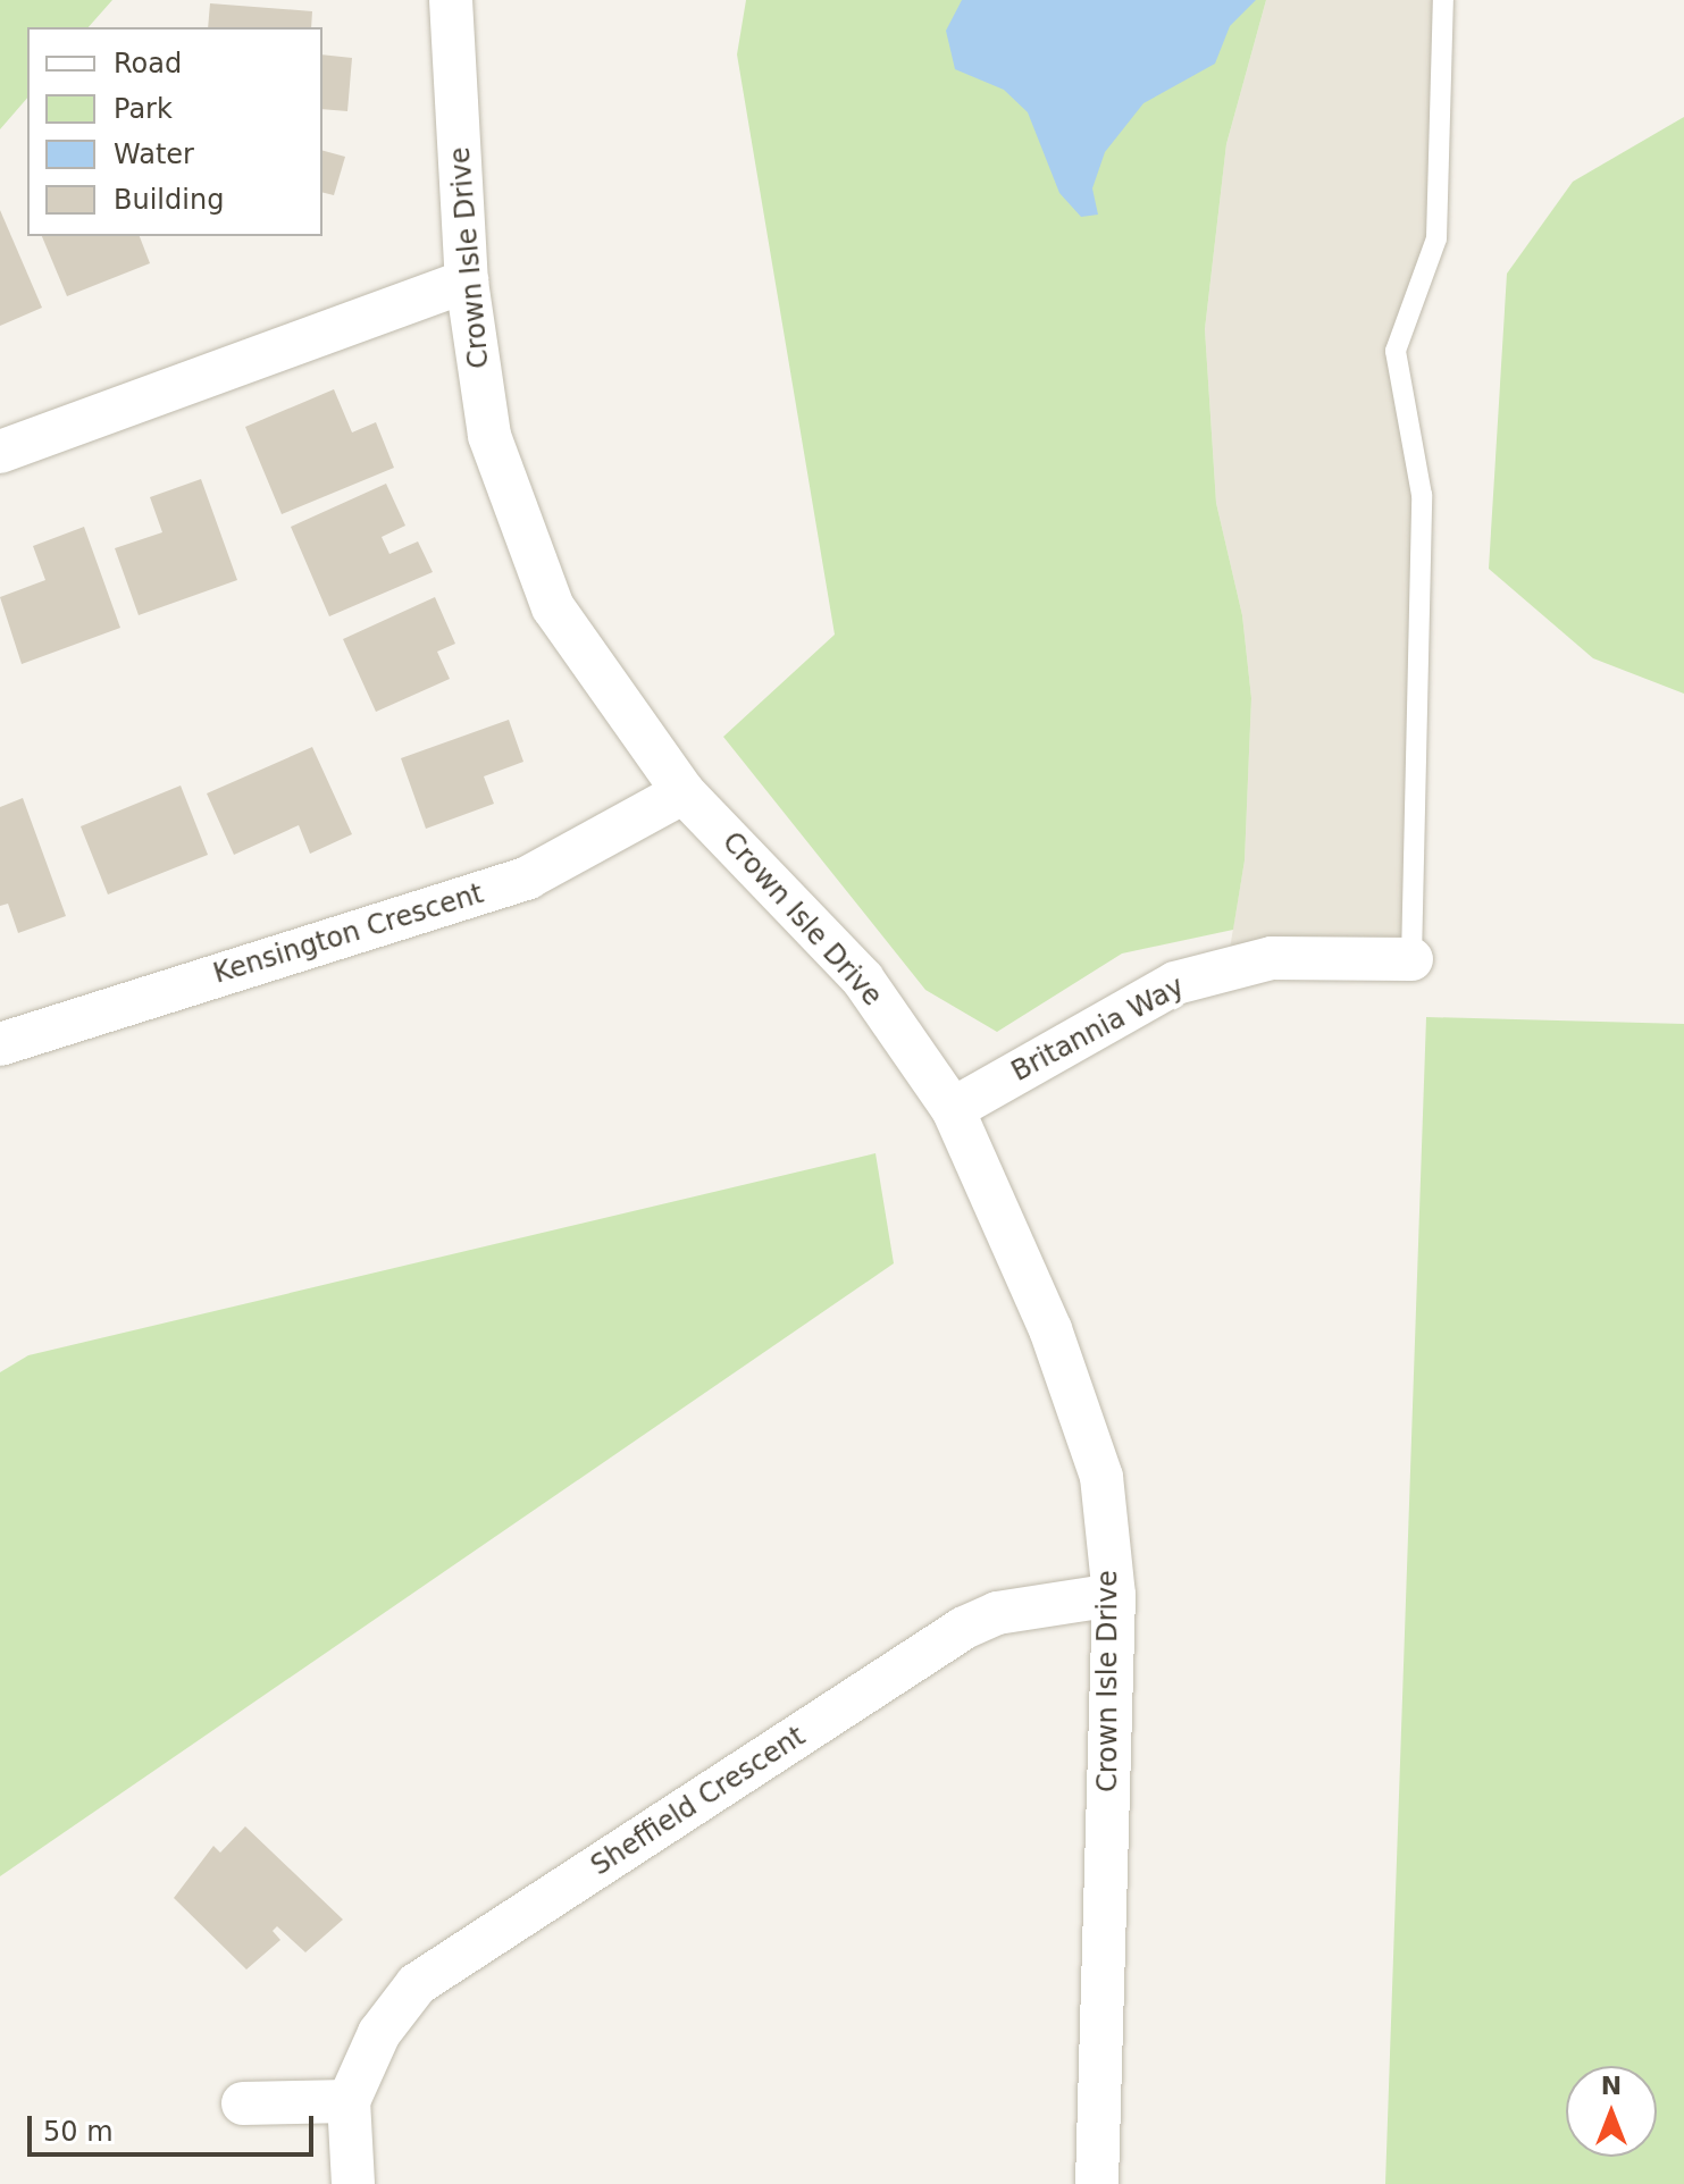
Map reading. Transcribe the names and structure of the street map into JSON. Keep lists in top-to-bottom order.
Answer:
{
  "streets": {
    "street": [
      "Crown Isle Drive",
      "Kensington Crescent",
      "Britannia Way",
      "Sheffield Crescent"
    ]
  },
  "crossings": [
    ["Crown Isle Drive", "Kensington Crescent"],
    ["Crown Isle Drive", "Britannia Way"],
    ["Crown Isle Drive", "Sheffield Crescent"]
  ],
  "legend": [
    "Road",
    "Park",
    "Water",
    "Building"
  ],
  "scale_bar": "50 m",
  "north": "top"
}
